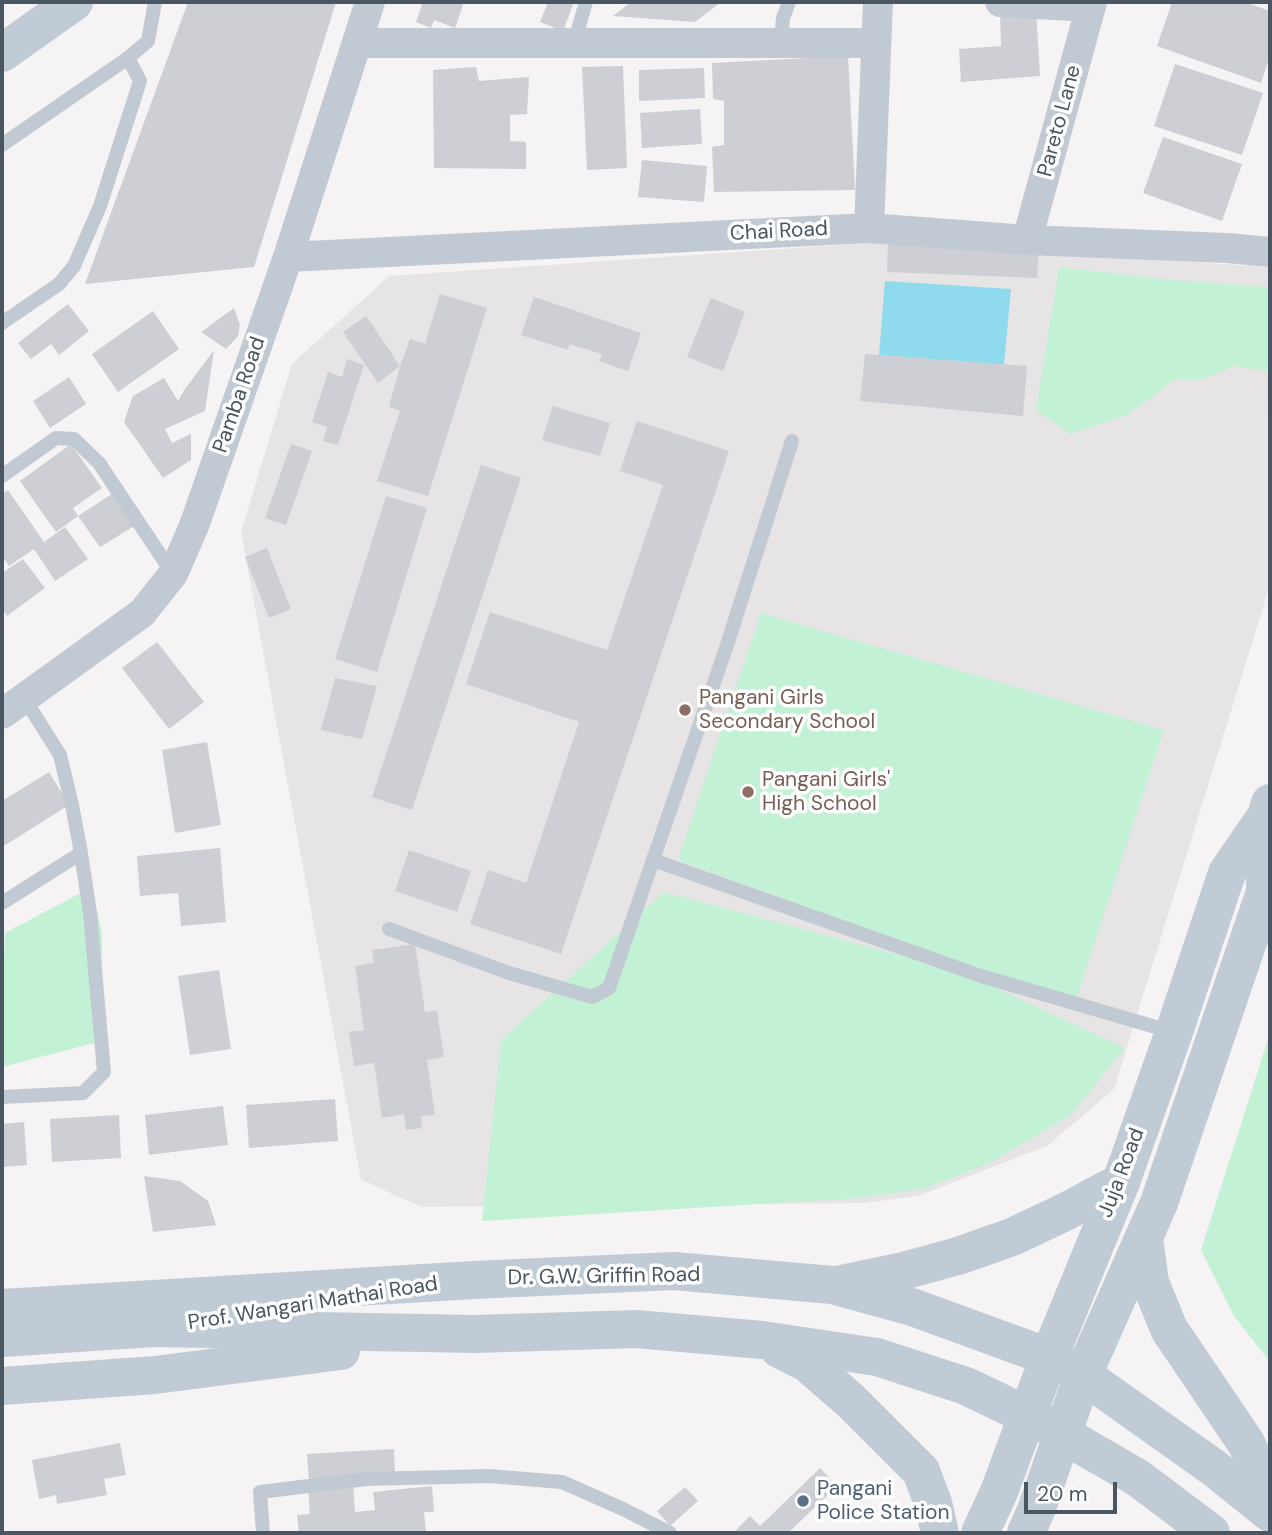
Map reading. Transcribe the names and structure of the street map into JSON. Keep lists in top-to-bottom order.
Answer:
{
  "streets": {
    "main road": ["Juja Road", "Dr. G.W. Griffin Road", "Prof. Wangari Mathai Road"],
    "street": ["Pareto Lane", "Chai Road", "Pamba Road"]
  },
  "crossings": [
    ["Pareto Lane", "Chai Road"],
    ["Chai Road", "Pamba Road"],
    ["Juja Road", "Dr. G.W. Griffin Road"],
    ["Dr. G.W. Griffin Road", "Prof. Wangari Mathai Road"]
  ],
  "places": ["Pangani Girls Secondary School", "Pangani Girls' High School", "Pangani Police Station"],
  "scale_bar": "20 m"
}
